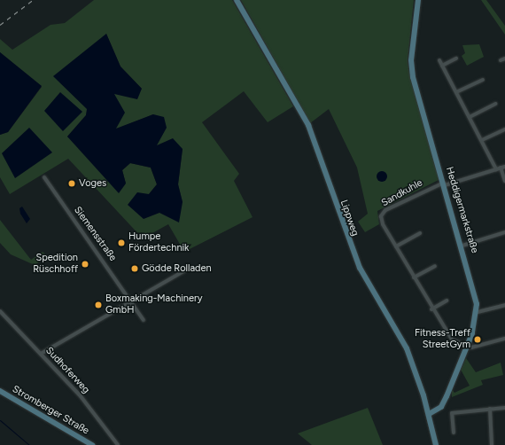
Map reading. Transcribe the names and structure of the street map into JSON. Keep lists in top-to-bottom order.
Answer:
{
  "streets": {
    "street": [
      "Sandkuhle",
      "Heddigermarkstraße",
      "Lippweg",
      "Siemensstraße",
      "Sudhoferweg",
      "Stromberger Straße"
    ]
  },
  "crossings": [
    ["Sandkuhle", "Heddigermarkstraße"],
    ["Heddigermarkstraße", "Lippweg"]
  ],
  "places": [
    "Voges",
    "Humpe Fördertechnik",
    "Spedition Rüschhoff",
    "Gödde Rolladen",
    "Boxmaking-Machinery GmbH",
    "Fitness-Treff StreetGym"
  ]
}
